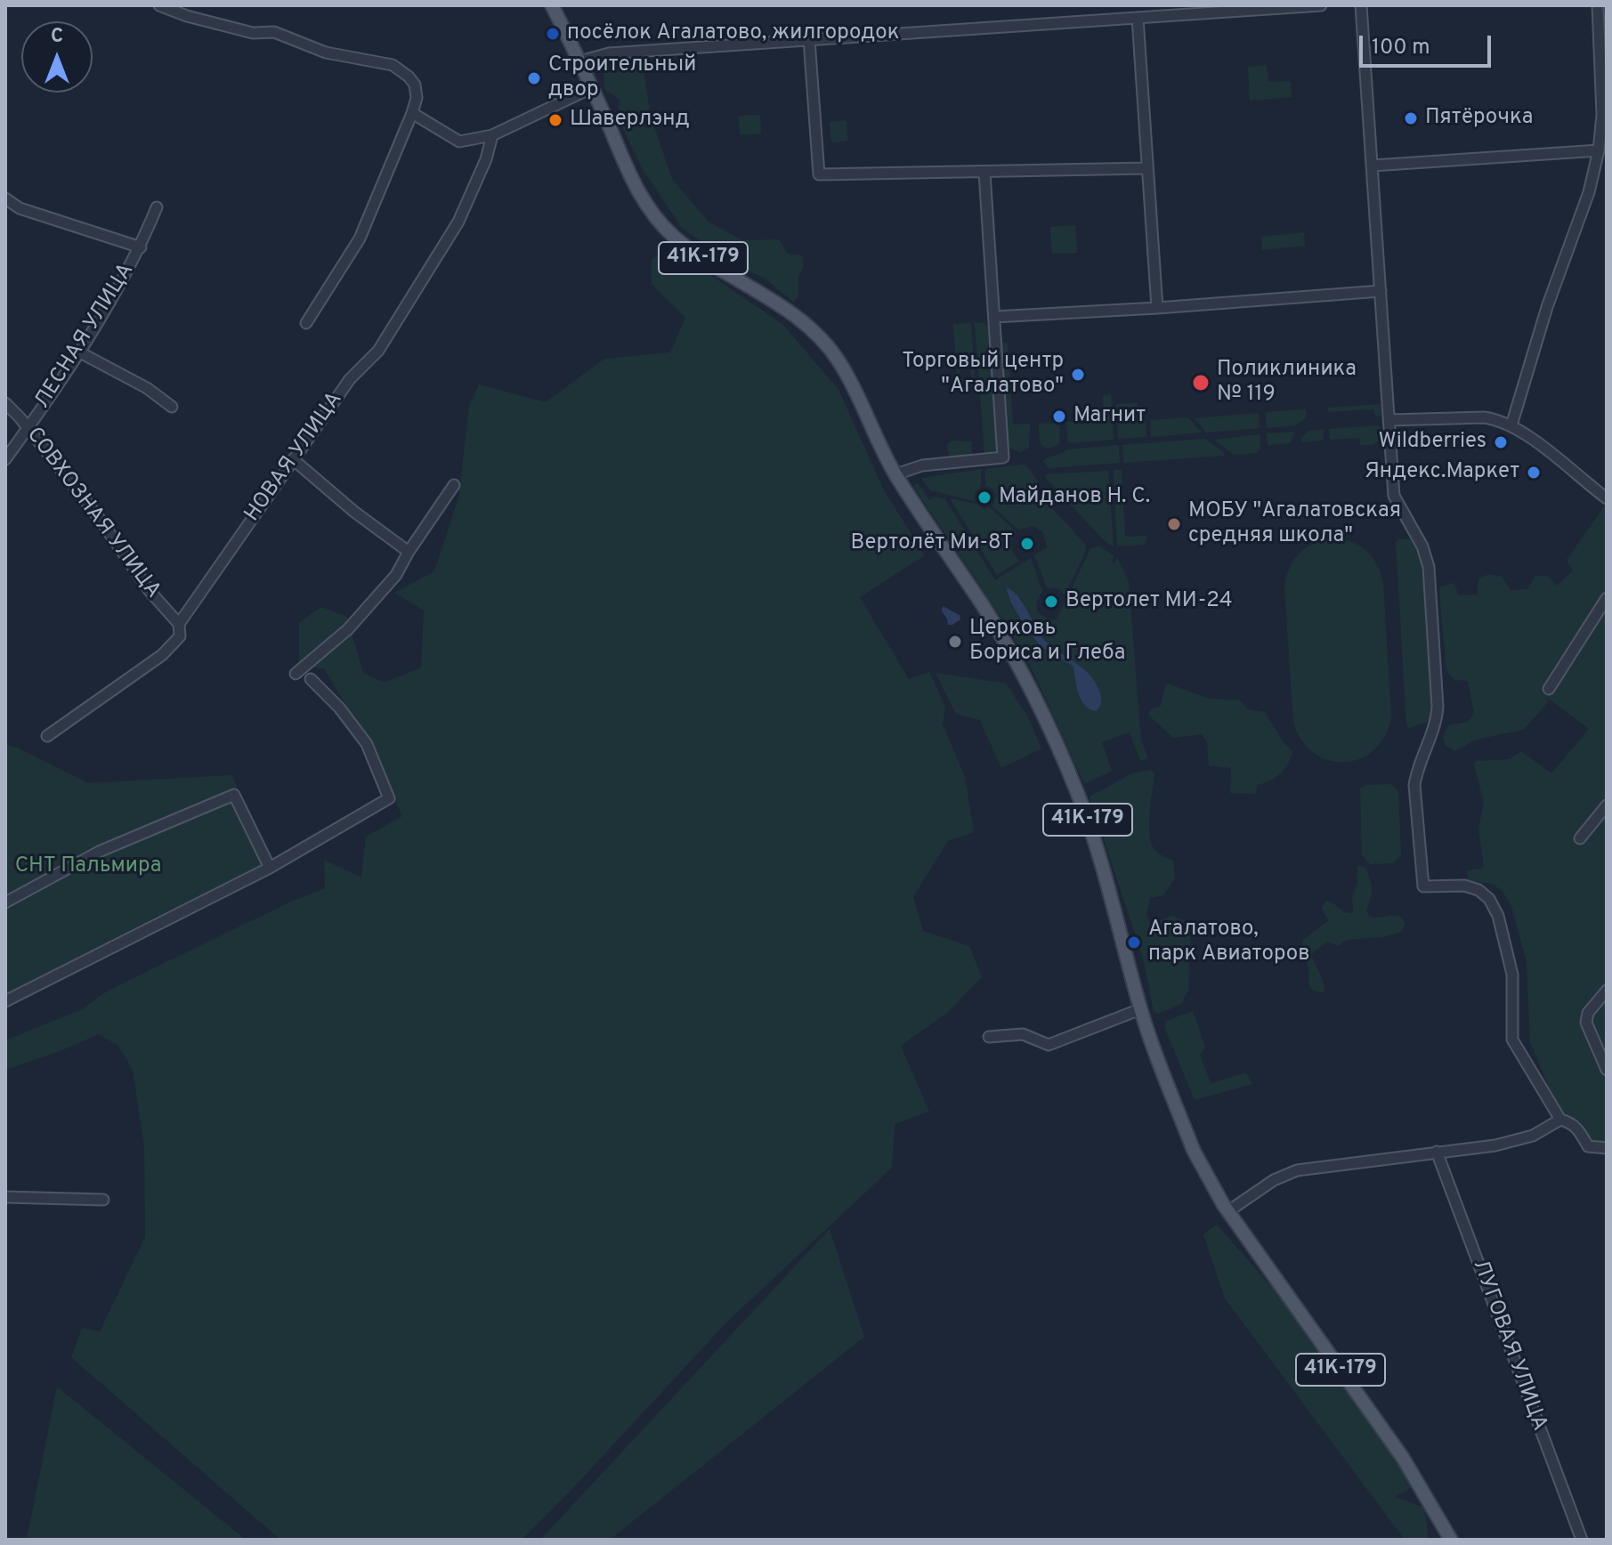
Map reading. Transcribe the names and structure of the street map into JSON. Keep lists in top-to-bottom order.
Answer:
{
  "streets": {
    "main road": ["41К-179"],
    "street": [
      "ЛЕСНАЯ УЛИЦА",
      "НОВАЯ УЛИЦА",
      "СОВХОЗНАЯ УЛИЦА",
      "ЛУГОВАЯ УЛИЦА"
    ]
  },
  "crossings": [
    ["ЛЕСНАЯ УЛИЦА", "СОВХОЗНАЯ УЛИЦА"],
    ["НОВАЯ УЛИЦА", "СОВХОЗНАЯ УЛИЦА"]
  ],
  "parks": ["СНТ Пальмира"],
  "places": [
    "посёлок Агалатово, жилгородок",
    "Строительный двор",
    "Пятёрочка",
    "Шаверлэнд",
    "Торговый центр \"Агалатово\"",
    "Поликлиника № 119",
    "Магнит",
    "Wildberries",
    "Яндекс.Маркет",
    "Майданов Н. С.",
    "МОБУ \"Агалатовская средняя школа\"",
    "Вертолёт Ми-8Т",
    "Вертолет МИ-24",
    "Церковь Бориса и Глеба",
    "Агалатово, парк Авиаторов"
  ],
  "scale_bar": "100 m",
  "north": "top"
}
